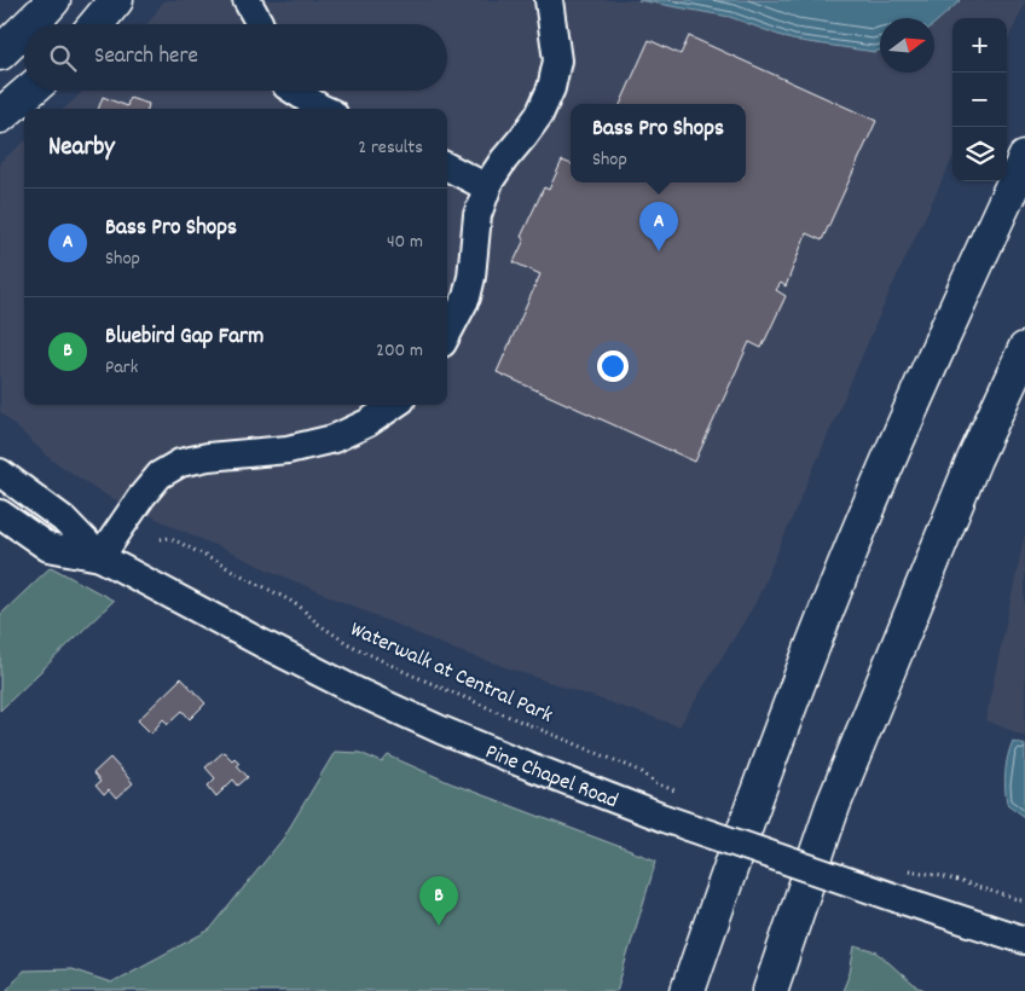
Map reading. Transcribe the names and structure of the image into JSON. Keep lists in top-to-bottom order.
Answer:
{
  "streets": {
    "street": ["Pine Chapel Road"],
    "path": ["Waterwalk at Central Park"]
  },
  "north": "right",
  "page": {
    "map_buttons": ["+", "−"],
    "search": "Search here",
    "popup": ["Bass Pro Shops", "Shop"],
    "heading": ["Nearby", "2 results"],
    "list": [
      {
        "mark": "A",
        "name": "Bass Pro Shops",
        "note": "Shop",
        "value": "40 m"
      },
      {
        "mark": "B",
        "name": "Bluebird Gap Farm",
        "note": "Park",
        "value": "200 m"
      }
    ],
    "pins": ["A", "B"]
  }
}
